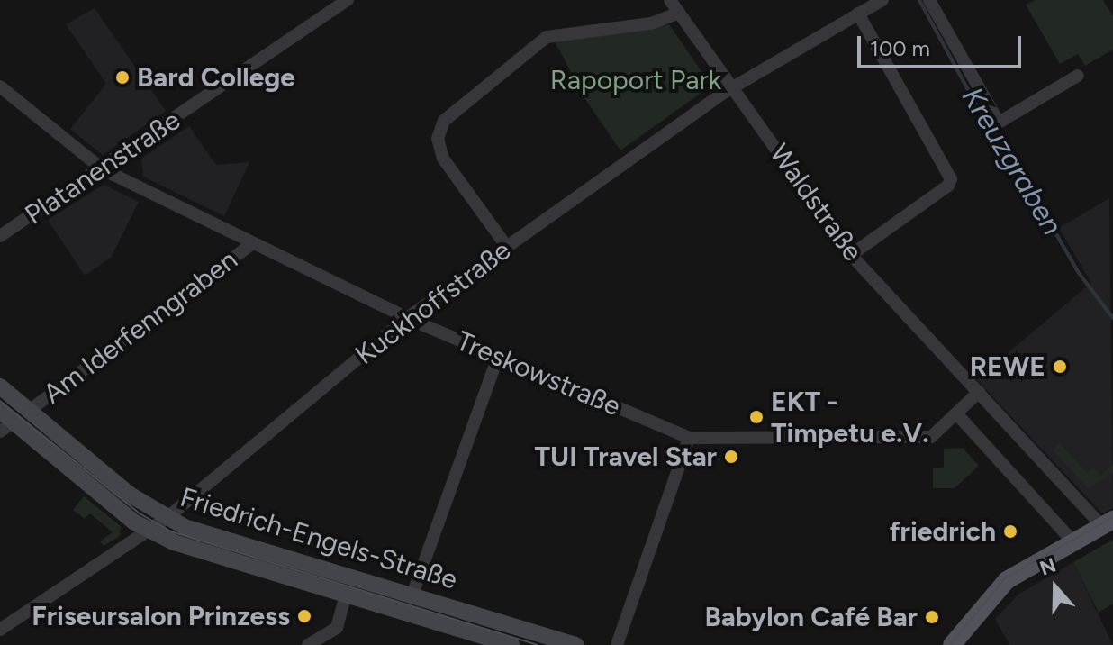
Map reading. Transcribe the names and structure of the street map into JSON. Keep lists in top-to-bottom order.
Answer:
{
  "streets": {
    "main road": ["Friedrich-Engels-Straße"],
    "street": [
      "Platanenstraße",
      "Waldstraße",
      "Kuckhoffstraße",
      "Am Iderfenngraben",
      "Treskowstraße"
    ]
  },
  "crossings": [
    ["Platanenstraße", "Treskowstraße"],
    ["Waldstraße", "Kuckhoffstraße"],
    ["Kuckhoffstraße", "Treskowstraße"],
    ["Kuckhoffstraße", "Friedrich-Engels-Straße"],
    ["Am Iderfenngraben", "Treskowstraße"],
    ["Am Iderfenngraben", "Friedrich-Engels-Straße"]
  ],
  "water": ["Kreuzgraben"],
  "parks": ["Rapoport Park"],
  "places": [
    "Bard College",
    "REWE",
    "EKT - Timpetu e.V.",
    "TUI Travel Star",
    "friedrich",
    "Friseursalon Prinzess",
    "Babylon Café Bar"
  ],
  "scale_bar": "100 m",
  "north": "top"
}
